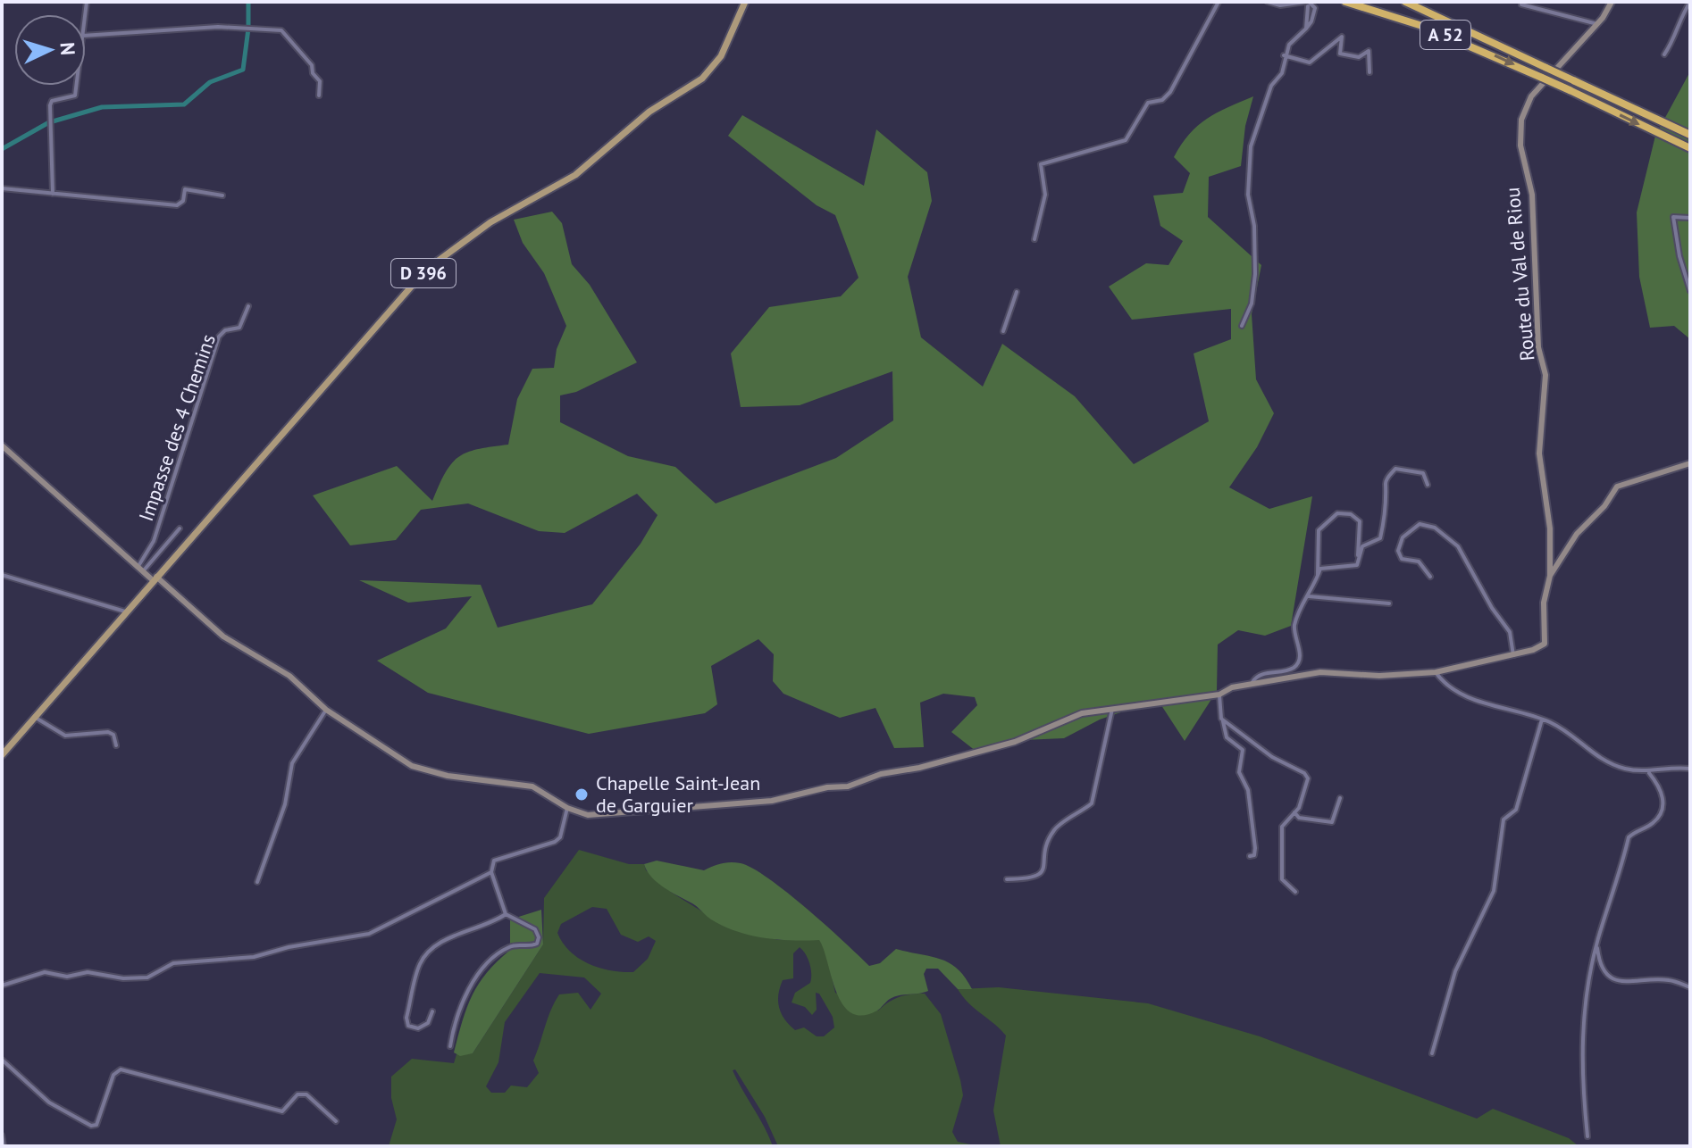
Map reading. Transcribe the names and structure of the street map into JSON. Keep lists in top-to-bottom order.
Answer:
{
  "streets": {
    "highway": ["A 52"],
    "main road": ["D 396"],
    "street": ["Route du Val de Riou", "Impasse des 4 Chemins"]
  },
  "places": ["Chapelle Saint-Jean de Garguier"],
  "north": "right"
}
